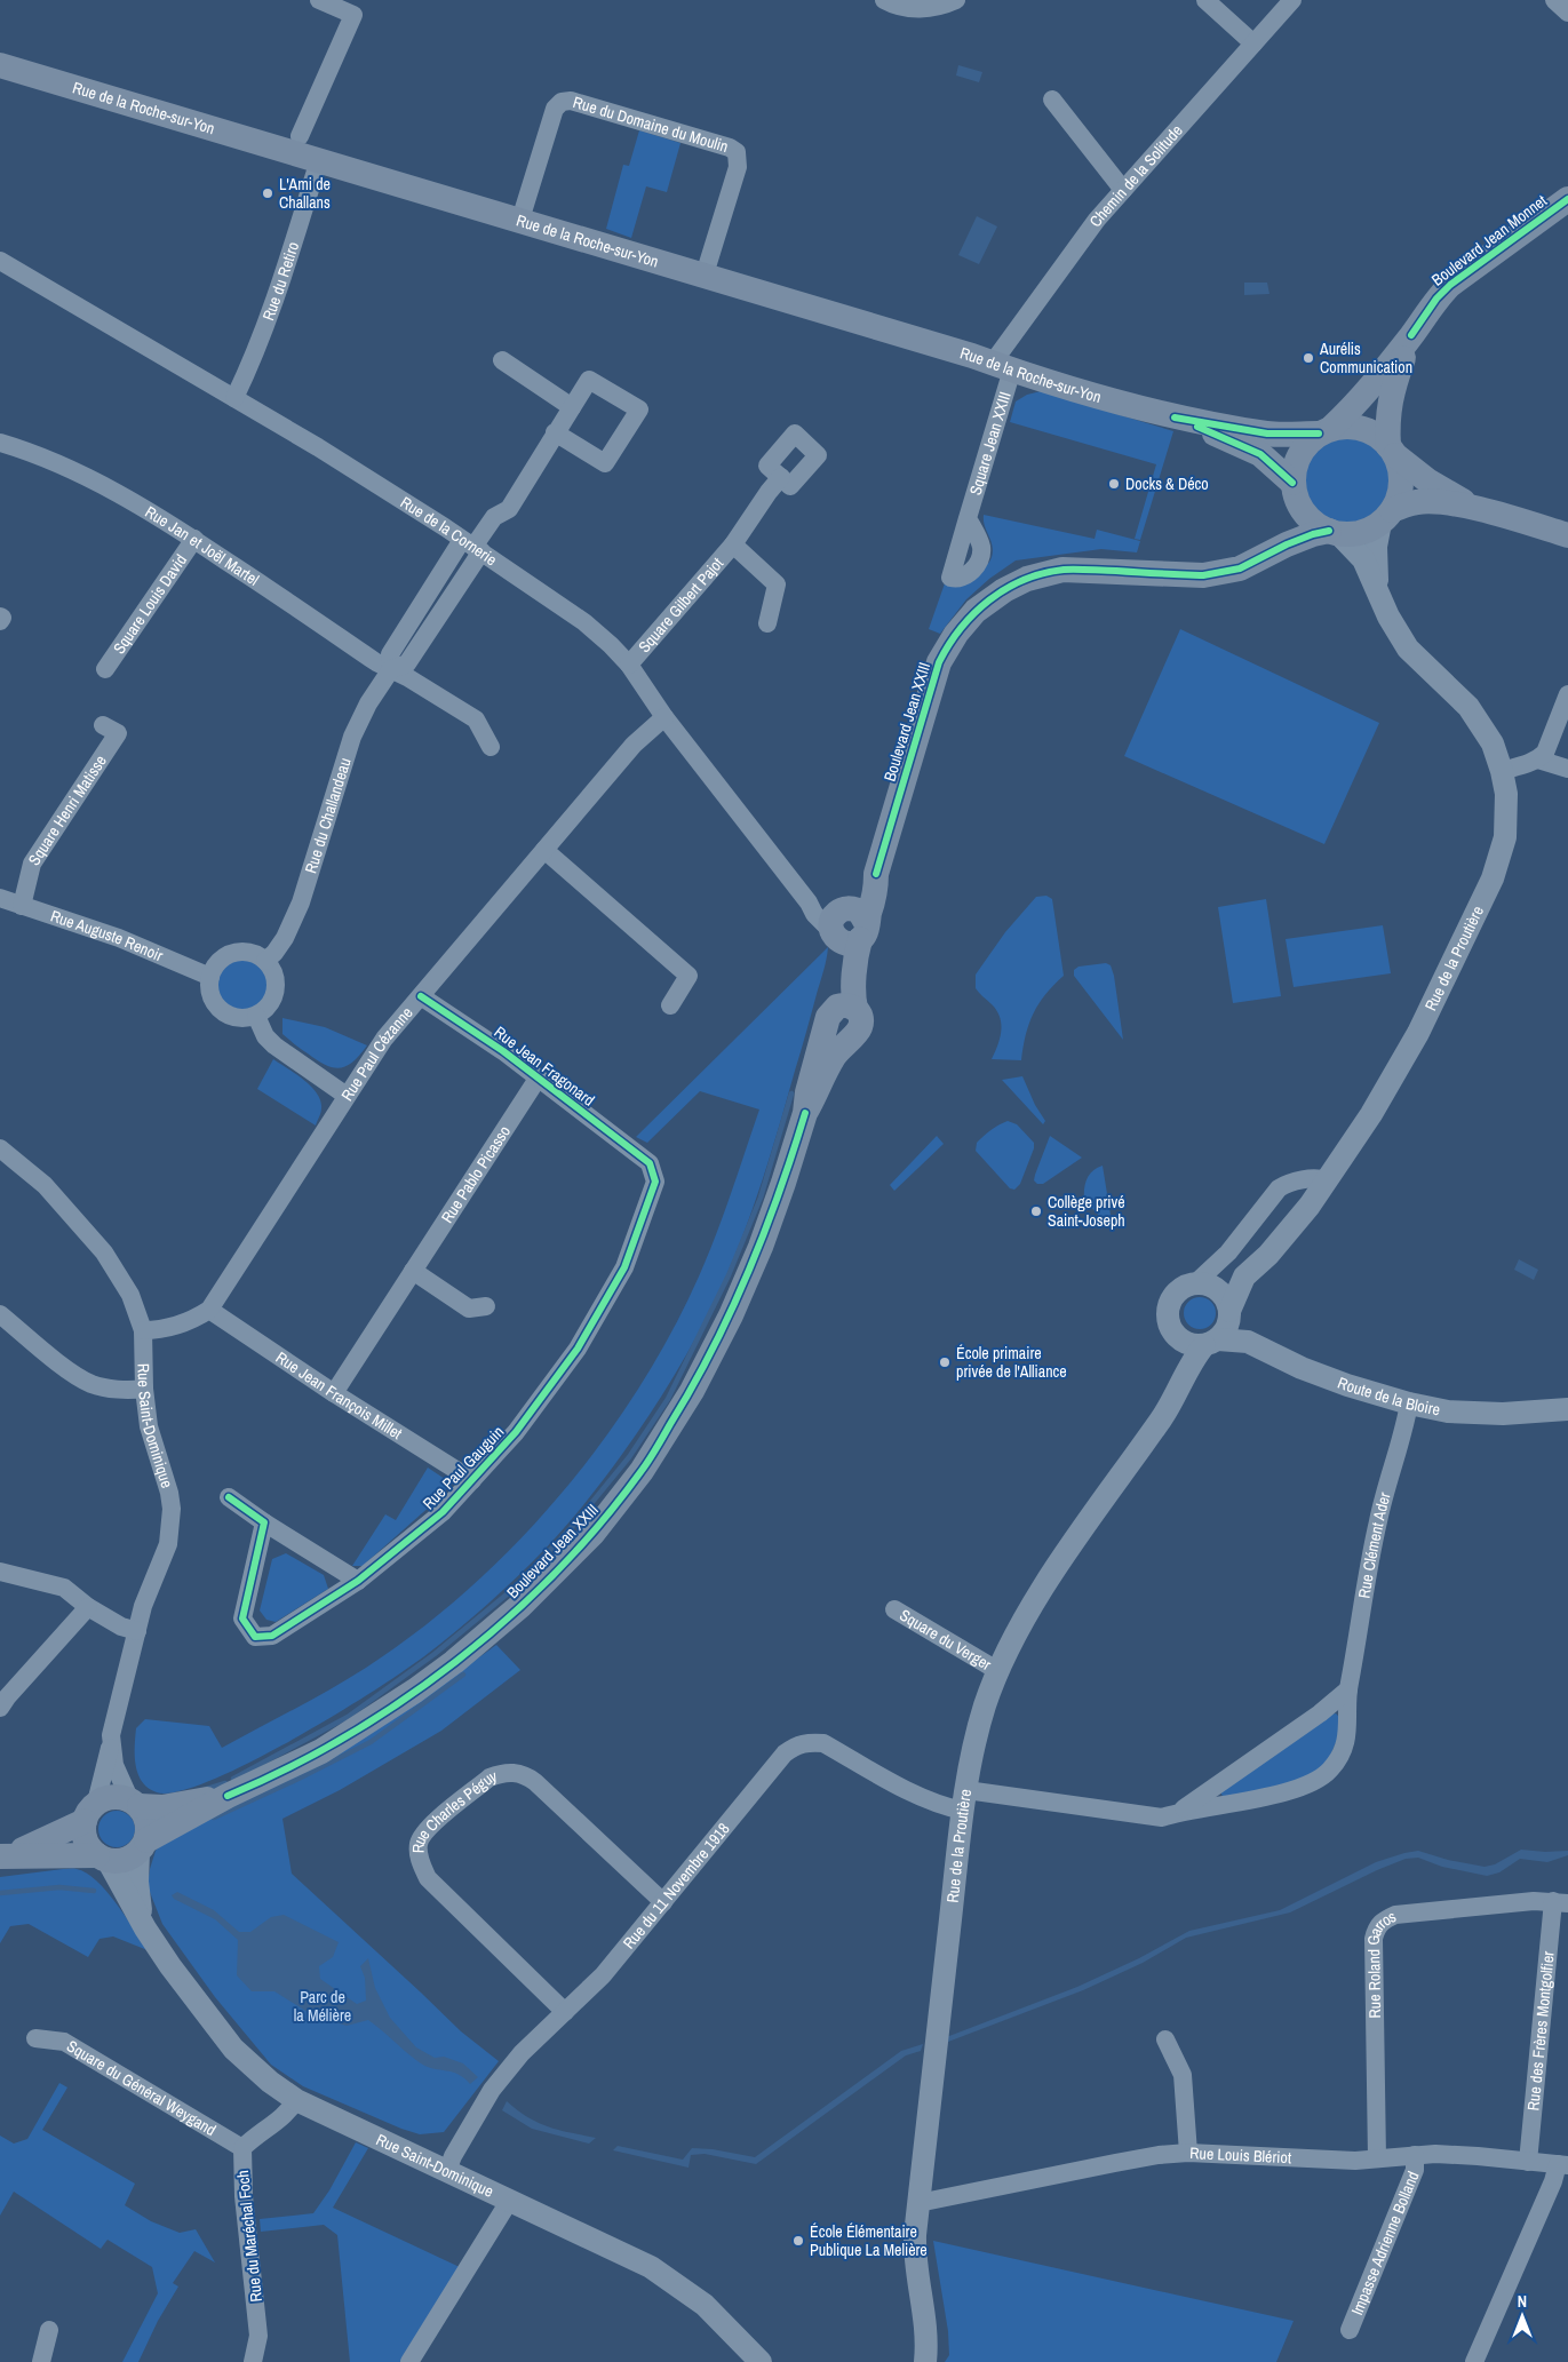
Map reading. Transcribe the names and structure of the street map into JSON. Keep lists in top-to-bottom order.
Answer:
{
  "streets": {
    "main road": ["Rue de la Roche-sur-Yon", "Boulevard Jean Monnet", "Boulevard Jean XXIII"],
    "street": [
      "Rue du Domaine du Moulin",
      "Chemin de la Solitude",
      "Rue du Retiro",
      "Square Jean XXIII",
      "Rue de la Cornerie",
      "Rue Jan et Joël Martel",
      "Square Louis David",
      "Square Gilbert Pajot",
      "Square Henri Matisse",
      "Rue du Challandeau",
      "Rue Auguste Renoir",
      "Rue de la Proutière",
      "Rue Paul Cézanne",
      "Rue Jean Fragonard",
      "Rue Pablo Picasso",
      "Rue Jean François Millet",
      "Route de la Bloire",
      "Rue Saint-Dominique",
      "Rue Paul Gauguin",
      "Rue Clément Ader",
      "Square du Verger",
      "Rue Charles Péguy",
      "Rue du 11 Novembre 1918",
      "Rue Roland Garros",
      "Rue des Frères Montgolfier",
      "Square du Général Weygand",
      "Rue Louis Blériot",
      "Rue du Maréchal Foch",
      "Impasse Adrienne Bolland"
    ]
  },
  "crossings": [
    ["Rue de la Roche-sur-Yon", "Rue du Domaine du Moulin"],
    ["Rue de la Roche-sur-Yon", "Chemin de la Solitude"],
    ["Rue de la Roche-sur-Yon", "Boulevard Jean Monnet"],
    ["Rue de la Roche-sur-Yon", "Rue du Retiro"],
    ["Rue de la Roche-sur-Yon", "Square Jean XXIII"],
    ["Rue de la Roche-sur-Yon", "Boulevard Jean XXIII"],
    ["Chemin de la Solitude", "Square Jean XXIII"],
    ["Boulevard Jean Monnet", "Boulevard Jean XXIII"],
    ["Rue du Retiro", "Rue de la Cornerie"],
    ["Rue de la Cornerie", "Square Gilbert Pajot"],
    ["Rue de la Cornerie", "Boulevard Jean XXIII"],
    ["Rue de la Cornerie", "Rue du Challandeau"],
    ["Rue de la Cornerie", "Rue Paul Cézanne"],
    ["Rue Jan et Joël Martel", "Square Louis David"],
    ["Rue Jan et Joël Martel", "Rue du Challandeau"],
    ["Square Henri Matisse", "Rue Auguste Renoir"],
    ["Rue du Challandeau", "Rue Auguste Renoir"],
    ["Rue de la Proutière", "Route de la Bloire"],
    ["Rue de la Proutière", "Rue Clément Ader"],
    ["Rue de la Proutière", "Square du Verger"],
    ["Rue de la Proutière", "Rue du 11 Novembre 1918"],
    ["Rue de la Proutière", "Rue Louis Blériot"],
    ["Rue Paul Cézanne", "Rue Jean Fragonard"],
    ["Rue Paul Cézanne", "Rue Jean François Millet"],
    ["Rue Jean Fragonard", "Rue Pablo Picasso"],
    ["Rue Jean Fragonard", "Rue Paul Gauguin"],
    ["Rue Pablo Picasso", "Rue Jean François Millet"],
    ["Rue Jean François Millet", "Rue Paul Gauguin"],
    ["Route de la Bloire", "Rue Clément Ader"],
    ["Rue Saint-Dominique", "Rue du 11 Novembre 1918"],
    ["Rue Saint-Dominique", "Rue du Maréchal Foch"],
    ["Rue Clément Ader", "Rue du 11 Novembre 1918"],
    ["Rue Charles Péguy", "Rue du 11 Novembre 1918"],
    ["Rue Roland Garros", "Rue des Frères Montgolfier"],
    ["Rue Roland Garros", "Rue Louis Blériot"],
    ["Rue des Frères Montgolfier", "Rue Louis Blériot"],
    ["Square du Général Weygand", "Rue du Maréchal Foch"],
    ["Rue Louis Blériot", "Impasse Adrienne Bolland"]
  ],
  "parks": ["Parc de la Mélière"],
  "places": [
    "L'Ami de Challans",
    "Aurélis Communication",
    "Docks & Déco",
    "Collège privé Saint-Joseph",
    "École primaire privée de l'Alliance",
    "École Élémentaire Publique La Melière"
  ],
  "north": "top"
}
